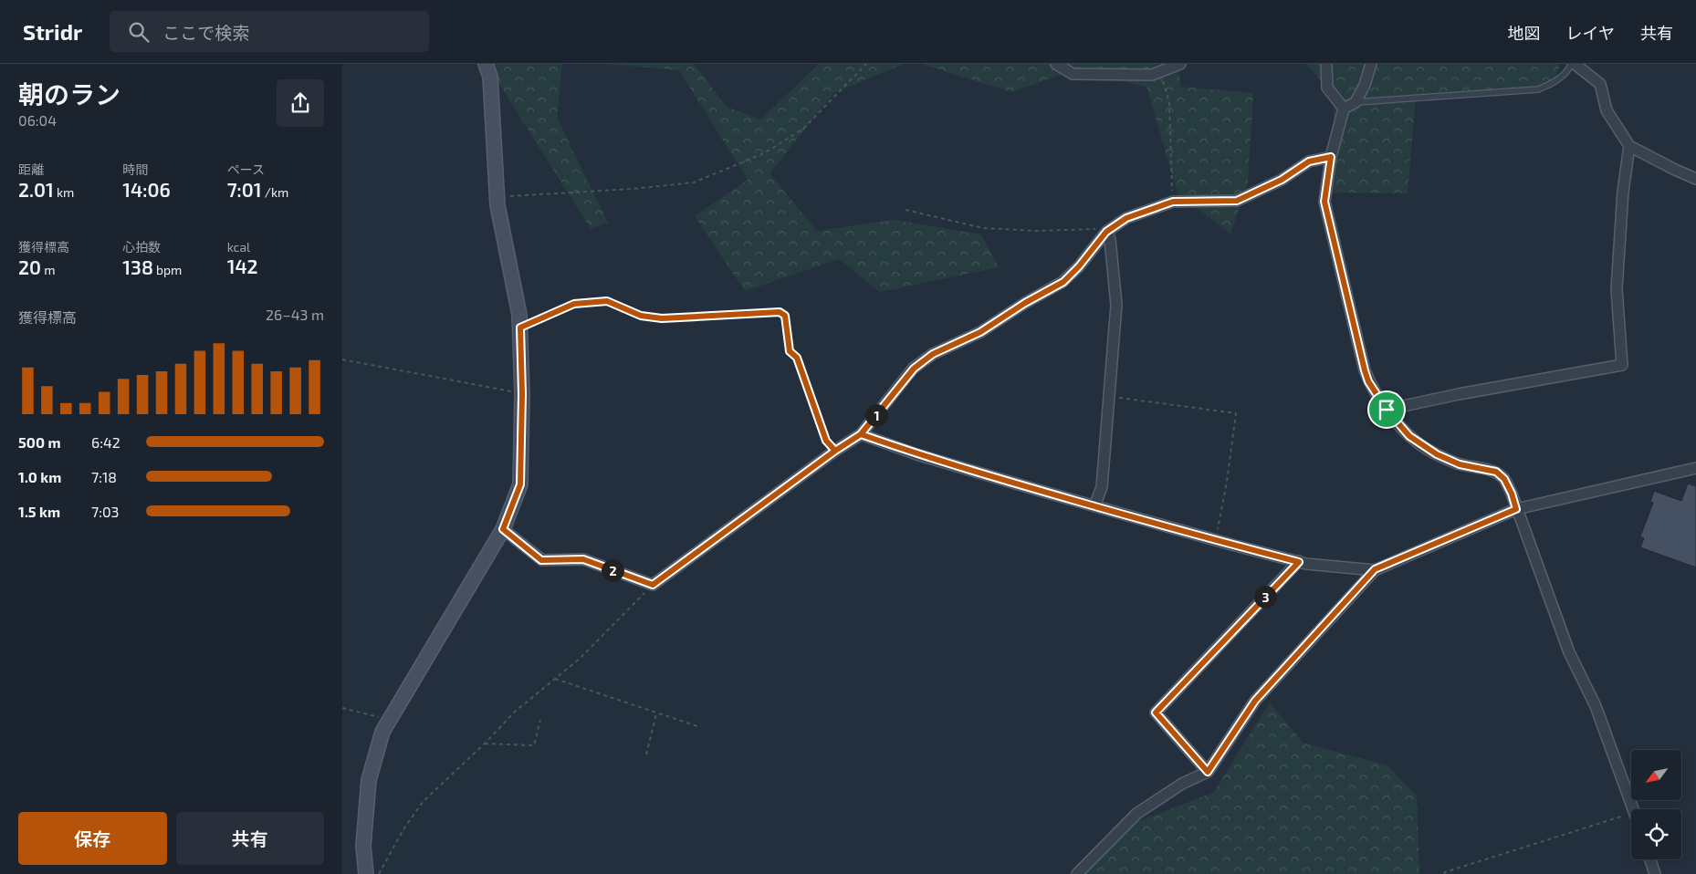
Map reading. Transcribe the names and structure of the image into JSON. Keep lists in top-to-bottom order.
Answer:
{
  "north": "bottom left",
  "page": {
    "header": "Stridr",
    "search": "ここで検索",
    "nav": ["地図", "レイヤ", "共有"],
    "heading": ["朝のラン", "06:04"],
    "stats": [
      ["距離", "2.01 km"],
      ["時間", "14:06"],
      ["ペース", "7:01 /km"],
      ["獲得標高", "20 m"],
      ["心拍数", "138 bpm"],
      ["kcal", "142"]
    ],
    "chart": ["獲得標高", "26–43 m"],
    "pins": ["1", "2", "3"],
    "list": [
      {
        "name": "500 m",
        "note": "6:42"
      },
      {
        "name": "1.0 km",
        "note": "7:18"
      },
      {
        "name": "1.5 km",
        "note": "7:03"
      }
    ],
    "buttons": ["保存", "共有"]
  }
}
